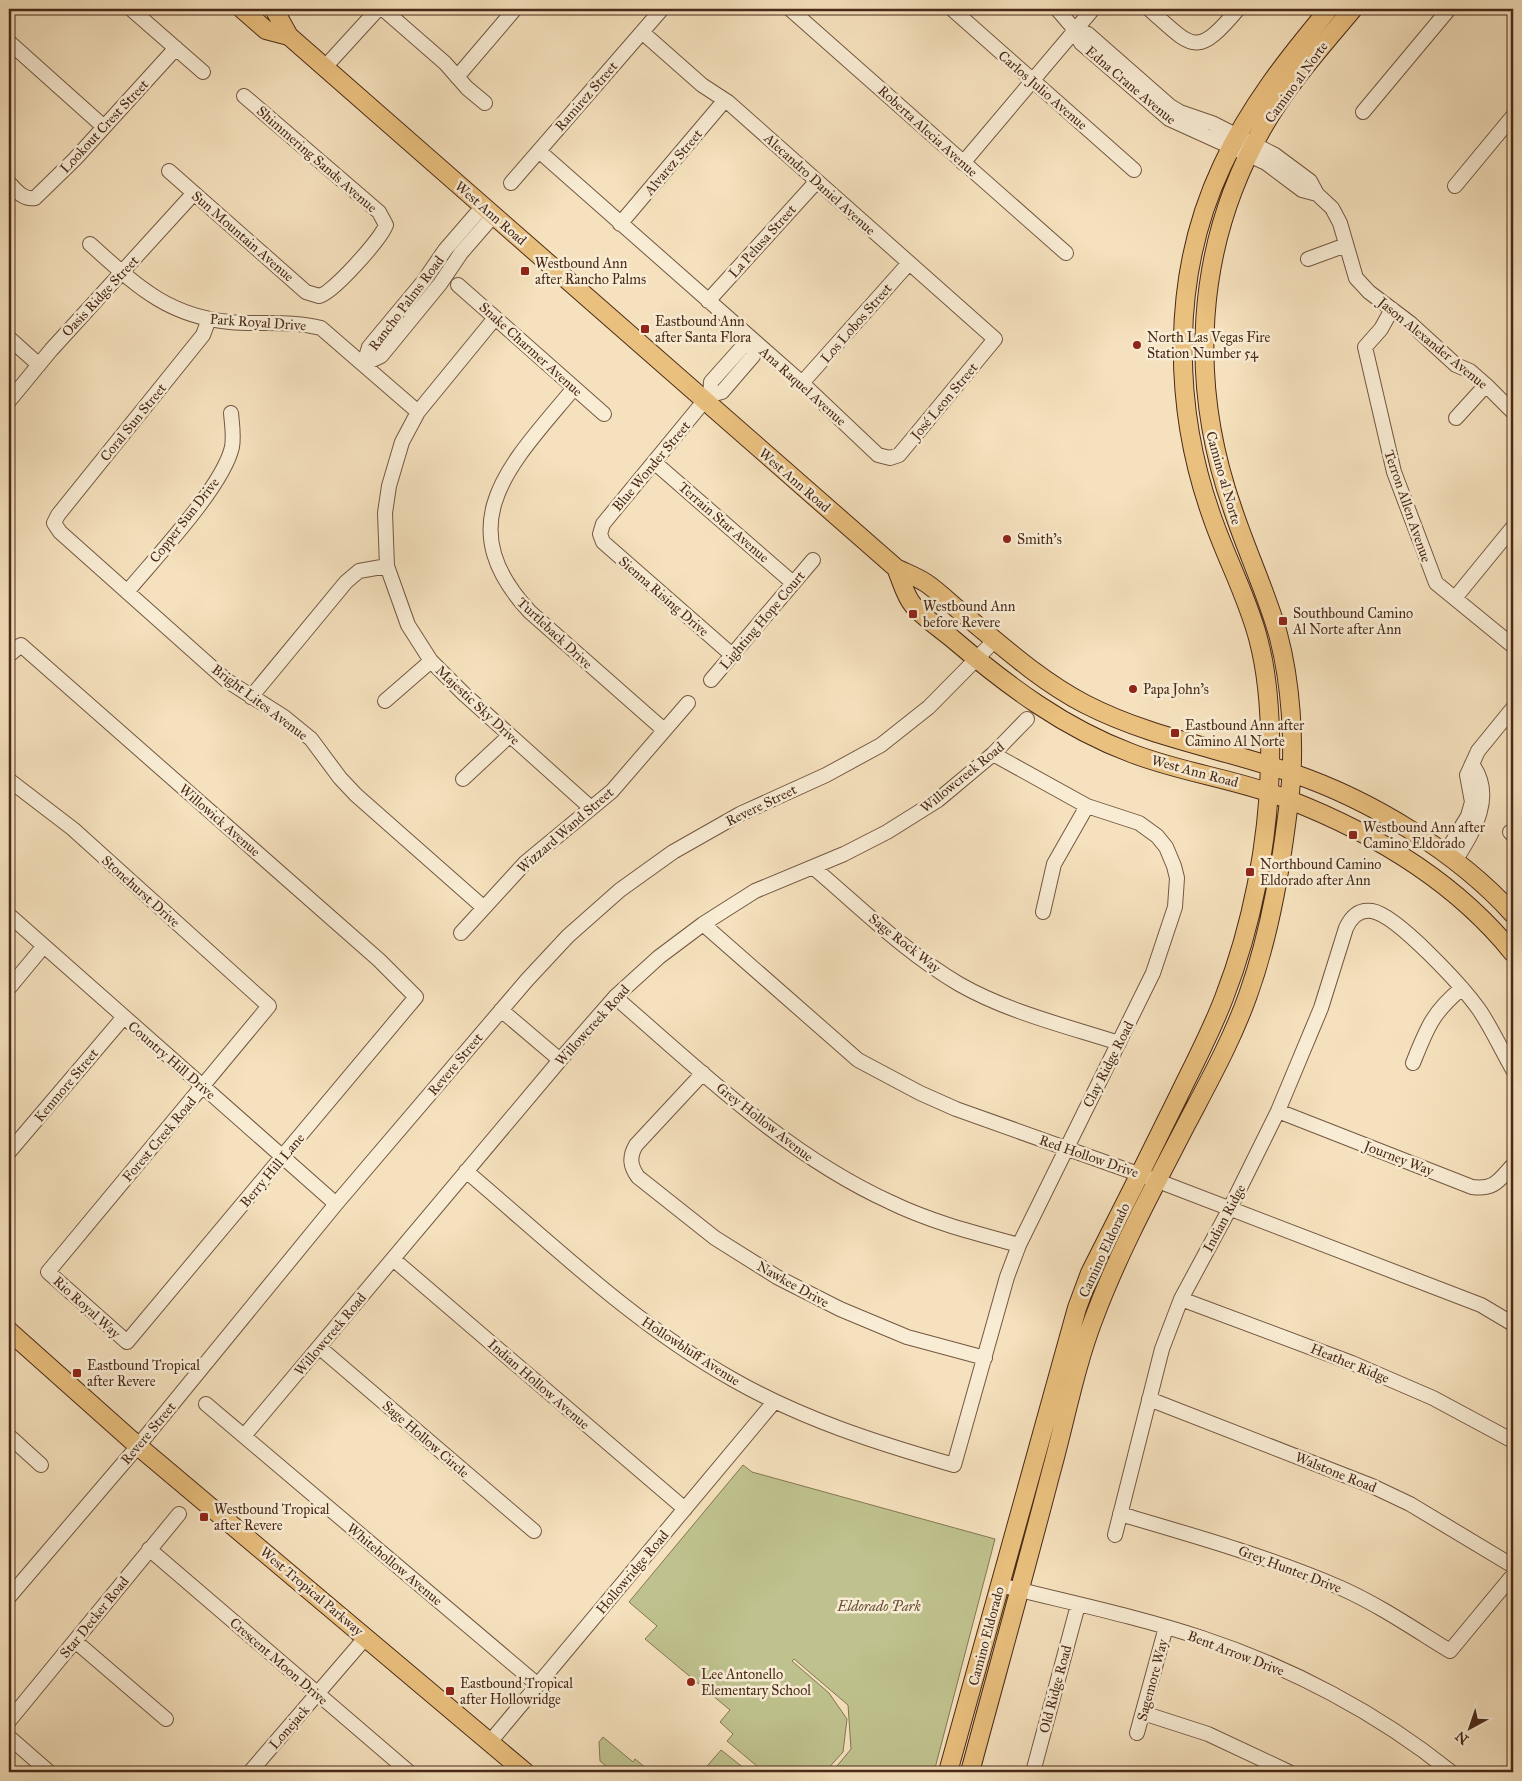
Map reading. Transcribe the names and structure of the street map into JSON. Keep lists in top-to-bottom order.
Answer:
{
  "streets": {
    "main road": [
      "Camino al Norte",
      "West Ann Road",
      "Camino Eldorado",
      "West Tropical Parkway"
    ],
    "street": [
      "Edna Crane Avenue",
      "Carlos Julio Avenue",
      "Ramirez Street",
      "Lookout Crest Street",
      "Roberta Alecia Avenue",
      "Shimmering Sands Avenue",
      "Alvarez Street",
      "Alecandro Daniel Avenue",
      "Sun Mountain Avenue",
      "La Pelusa Street",
      "Oasis Ridge Street",
      "Rancho Palms Road",
      "Park Royal Drive",
      "Los Lobos Street",
      "Jason Alexander Avenue",
      "Snake Charmer Avenue",
      "Ana Raquel Avenue",
      "José Leon Street",
      "Coral Sun Street",
      "Blue Wonder Street",
      "Terron Allen Avenue",
      "Copper Sun Drive",
      "Terrain Star Avenue",
      "Sienna Rising Drive",
      "Lighting Hope Court",
      "Turtleback Drive",
      "Bright Lites Avenue",
      "Majestic Sky Drive",
      "Willowcreek Road",
      "Revere Street",
      "Willowick Avenue",
      "Wizzard Wand Street",
      "Stonehurst Drive",
      "Sage Rock Way",
      "Country Hill Drive",
      "Clay Ridge Road",
      "Kenmore Street",
      "Grey Hollow Avenue",
      "Forest Creek Road",
      "Red Hollow Drive",
      "Journey Way",
      "Berry Hill Lane",
      "Indian Ridge",
      "Nawkee Drive",
      "Rio Royal Way",
      "Hollowbluff Avenue",
      "Heather Ridge",
      "Indian Hollow Avenue",
      "Sage Hollow Circle",
      "Walstone Road",
      "Whitehollow Avenue",
      "Grey Hunter Drive",
      "Hollowridge Road",
      "Star Decker Road",
      "Bent Arrow Drive",
      "Crescent Moon Drive",
      "Sagemore Way",
      "Old Ridge Road",
      "Lonejack"
    ]
  },
  "crossings": [
    ["Camino al Norte", "Edna Crane Avenue"],
    ["Camino al Norte", "West Ann Road"],
    ["Camino al Norte", "Jason Alexander Avenue"],
    ["Camino al Norte", "Camino Eldorado"],
    ["Edna Crane Avenue", "Jason Alexander Avenue"],
    ["Ramirez Street", "Alecandro Daniel Avenue"],
    ["Ramirez Street", "Ana Raquel Avenue"],
    ["Shimmering Sands Avenue", "Sun Mountain Avenue"],
    ["Alvarez Street", "Alecandro Daniel Avenue"],
    ["Alvarez Street", "Ana Raquel Avenue"],
    ["Alecandro Daniel Avenue", "La Pelusa Street"],
    ["Alecandro Daniel Avenue", "Los Lobos Street"],
    ["Alecandro Daniel Avenue", "José Leon Street"],
    ["West Ann Road", "Rancho Palms Road"],
    ["West Ann Road", "Blue Wonder Street"],
    ["West Ann Road", "Revere Street"],
    ["West Ann Road", "Camino Eldorado"],
    ["Sun Mountain Avenue", "Oasis Ridge Street"],
    ["La Pelusa Street", "Ana Raquel Avenue"],
    ["Oasis Ridge Street", "Park Royal Drive"],
    ["Rancho Palms Road", "Park Royal Drive"],
    ["Park Royal Drive", "Coral Sun Street"],
    ["Park Royal Drive", "Majestic Sky Drive"],
    ["Los Lobos Street", "Ana Raquel Avenue"],
    ["Jason Alexander Avenue", "Terron Allen Avenue"],
    ["Snake Charmer Avenue", "Turtleback Drive"],
    ["Snake Charmer Avenue", "Majestic Sky Drive"],
    ["Ana Raquel Avenue", "José Leon Street"],
    ["Ana Raquel Avenue", "Blue Wonder Street"],
    ["Coral Sun Street", "Bright Lites Avenue"],
    ["Blue Wonder Street", "Terrain Star Avenue"],
    ["Blue Wonder Street", "Sienna Rising Drive"],
    ["Copper Sun Drive", "Bright Lites Avenue"],
    ["Terrain Star Avenue", "Lighting Hope Court"],
    ["Sienna Rising Drive", "Lighting Hope Court"],
    ["Turtleback Drive", "Wizzard Wand Street"],
    ["Bright Lites Avenue", "Wizzard Wand Street"],
    ["Majestic Sky Drive", "Wizzard Wand Street"],
    ["Willowcreek Road", "Sage Rock Way"],
    ["Willowcreek Road", "Clay Ridge Road"],
    ["Willowcreek Road", "Grey Hollow Avenue"],
    ["Willowcreek Road", "Red Hollow Drive"],
    ["Willowcreek Road", "Hollowbluff Avenue"],
    ["Willowcreek Road", "Indian Hollow Avenue"],
    ["Willowcreek Road", "Sage Hollow Circle"],
    ["Willowcreek Road", "Whitehollow Avenue"],
    ["Revere Street", "Country Hill Drive"],
    ["Revere Street", "West Tropical Parkway"],
    ["Willowick Avenue", "Berry Hill Lane"],
    ["Stonehurst Drive", "Forest Creek Road"],
    ["Sage Rock Way", "Clay Ridge Road"],
    ["Country Hill Drive", "Kenmore Street"],
    ["Country Hill Drive", "Forest Creek Road"],
    ["Country Hill Drive", "Berry Hill Lane"],
    ["Clay Ridge Road", "Grey Hollow Avenue"],
    ["Clay Ridge Road", "Red Hollow Drive"],
    ["Clay Ridge Road", "Nawkee Drive"],
    ["Clay Ridge Road", "Hollowbluff Avenue"],
    ["Grey Hollow Avenue", "Nawkee Drive"],
    ["Forest Creek Road", "Rio Royal Way"],
    ["Red Hollow Drive", "Indian Ridge"],
    ["Red Hollow Drive", "Camino Eldorado"],
    ["Journey Way", "Indian Ridge"],
    ["Berry Hill Lane", "Rio Royal Way"],
    ["Indian Ridge", "Heather Ridge"],
    ["Indian Ridge", "Walstone Road"],
    ["Indian Ridge", "Grey Hunter Drive"],
    ["Camino Eldorado", "Bent Arrow Drive"],
    ["Hollowbluff Avenue", "Hollowridge Road"],
    ["Indian Hollow Avenue", "Hollowridge Road"],
    ["Whitehollow Avenue", "Hollowridge Road"],
    ["Hollowridge Road", "West Tropical Parkway"],
    ["West Tropical Parkway", "Lonejack"],
    ["Star Decker Road", "Crescent Moon Drive"],
    ["Bent Arrow Drive", "Sagemore Way"],
    ["Bent Arrow Drive", "Old Ridge Road"],
    ["Crescent Moon Drive", "Lonejack"]
  ],
  "parks": ["Eldorado Park"],
  "places": {
    "transit": [
      "Westbound Ann after Rancho Palms",
      "Eastbound Ann after Santa Flora",
      "Westbound Ann before Revere",
      "Southbound Camino Al Norte after Ann",
      "Eastbound Ann after Camino Al Norte",
      "Westbound Ann after Camino Eldorado",
      "Northbound Camino Eldorado after Ann",
      "Eastbound Tropical after Revere",
      "Westbound Tropical after Revere",
      "Eastbound Tropical after Hollowridge"
    ],
    "other": [
      "North Las Vegas Fire Station Number 54",
      "Smith's",
      "Papa John's",
      "Lee Antonello Elementary School"
    ]
  },
  "north": "bottom left"
}
